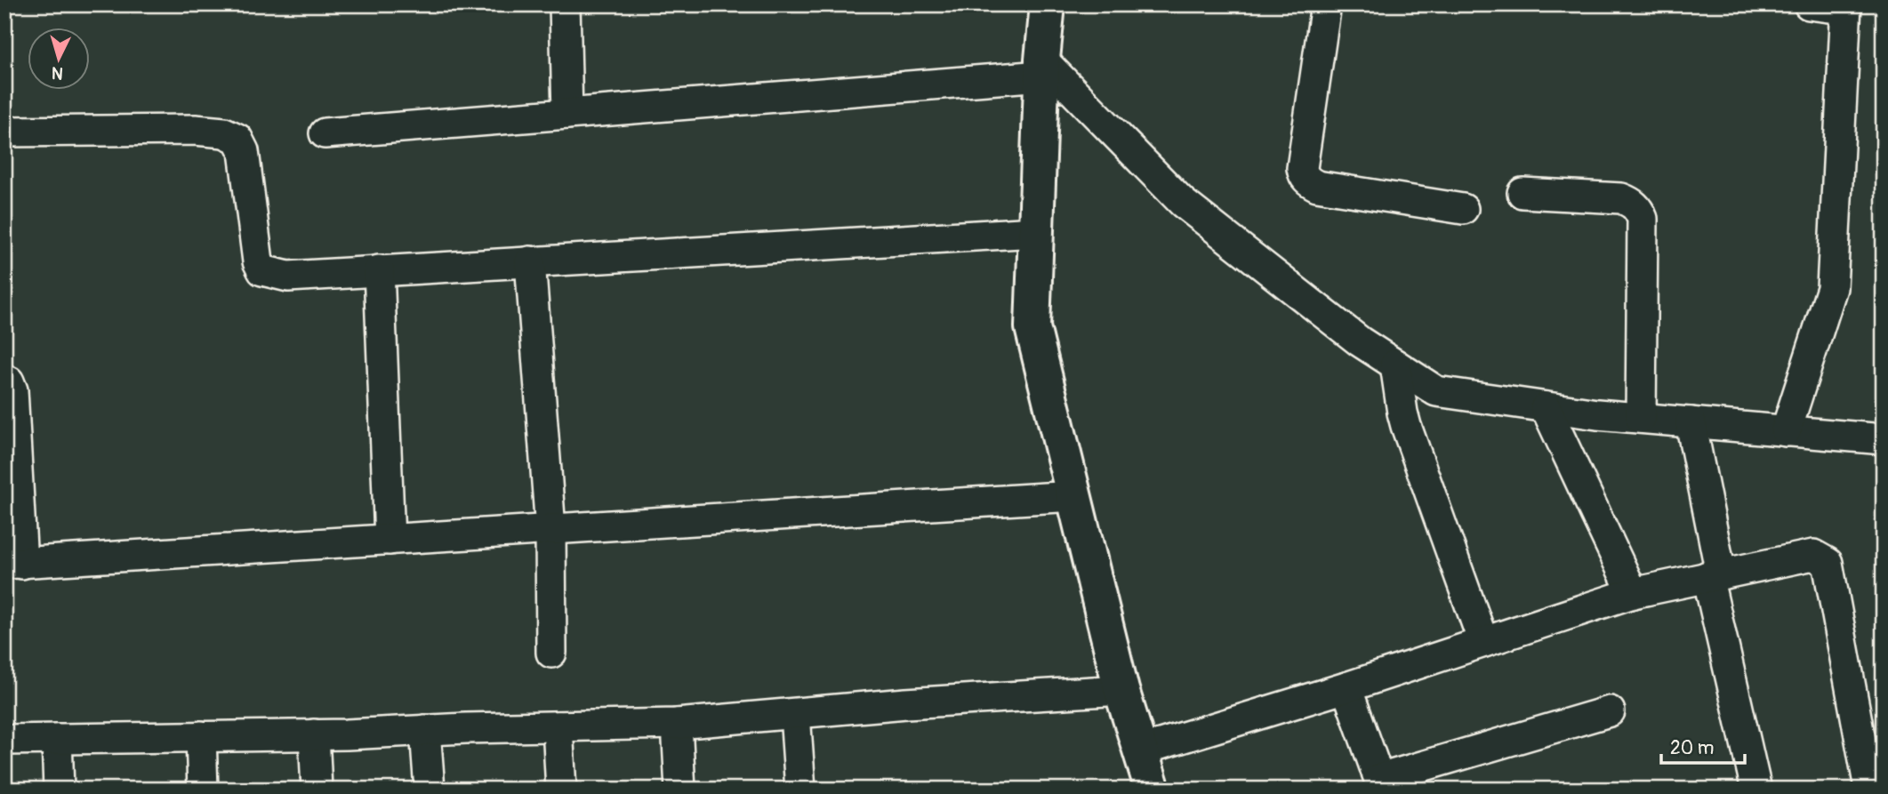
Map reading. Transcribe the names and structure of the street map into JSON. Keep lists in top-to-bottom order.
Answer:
{
  "scale_bar": "20 m",
  "north": "bottom"
}
